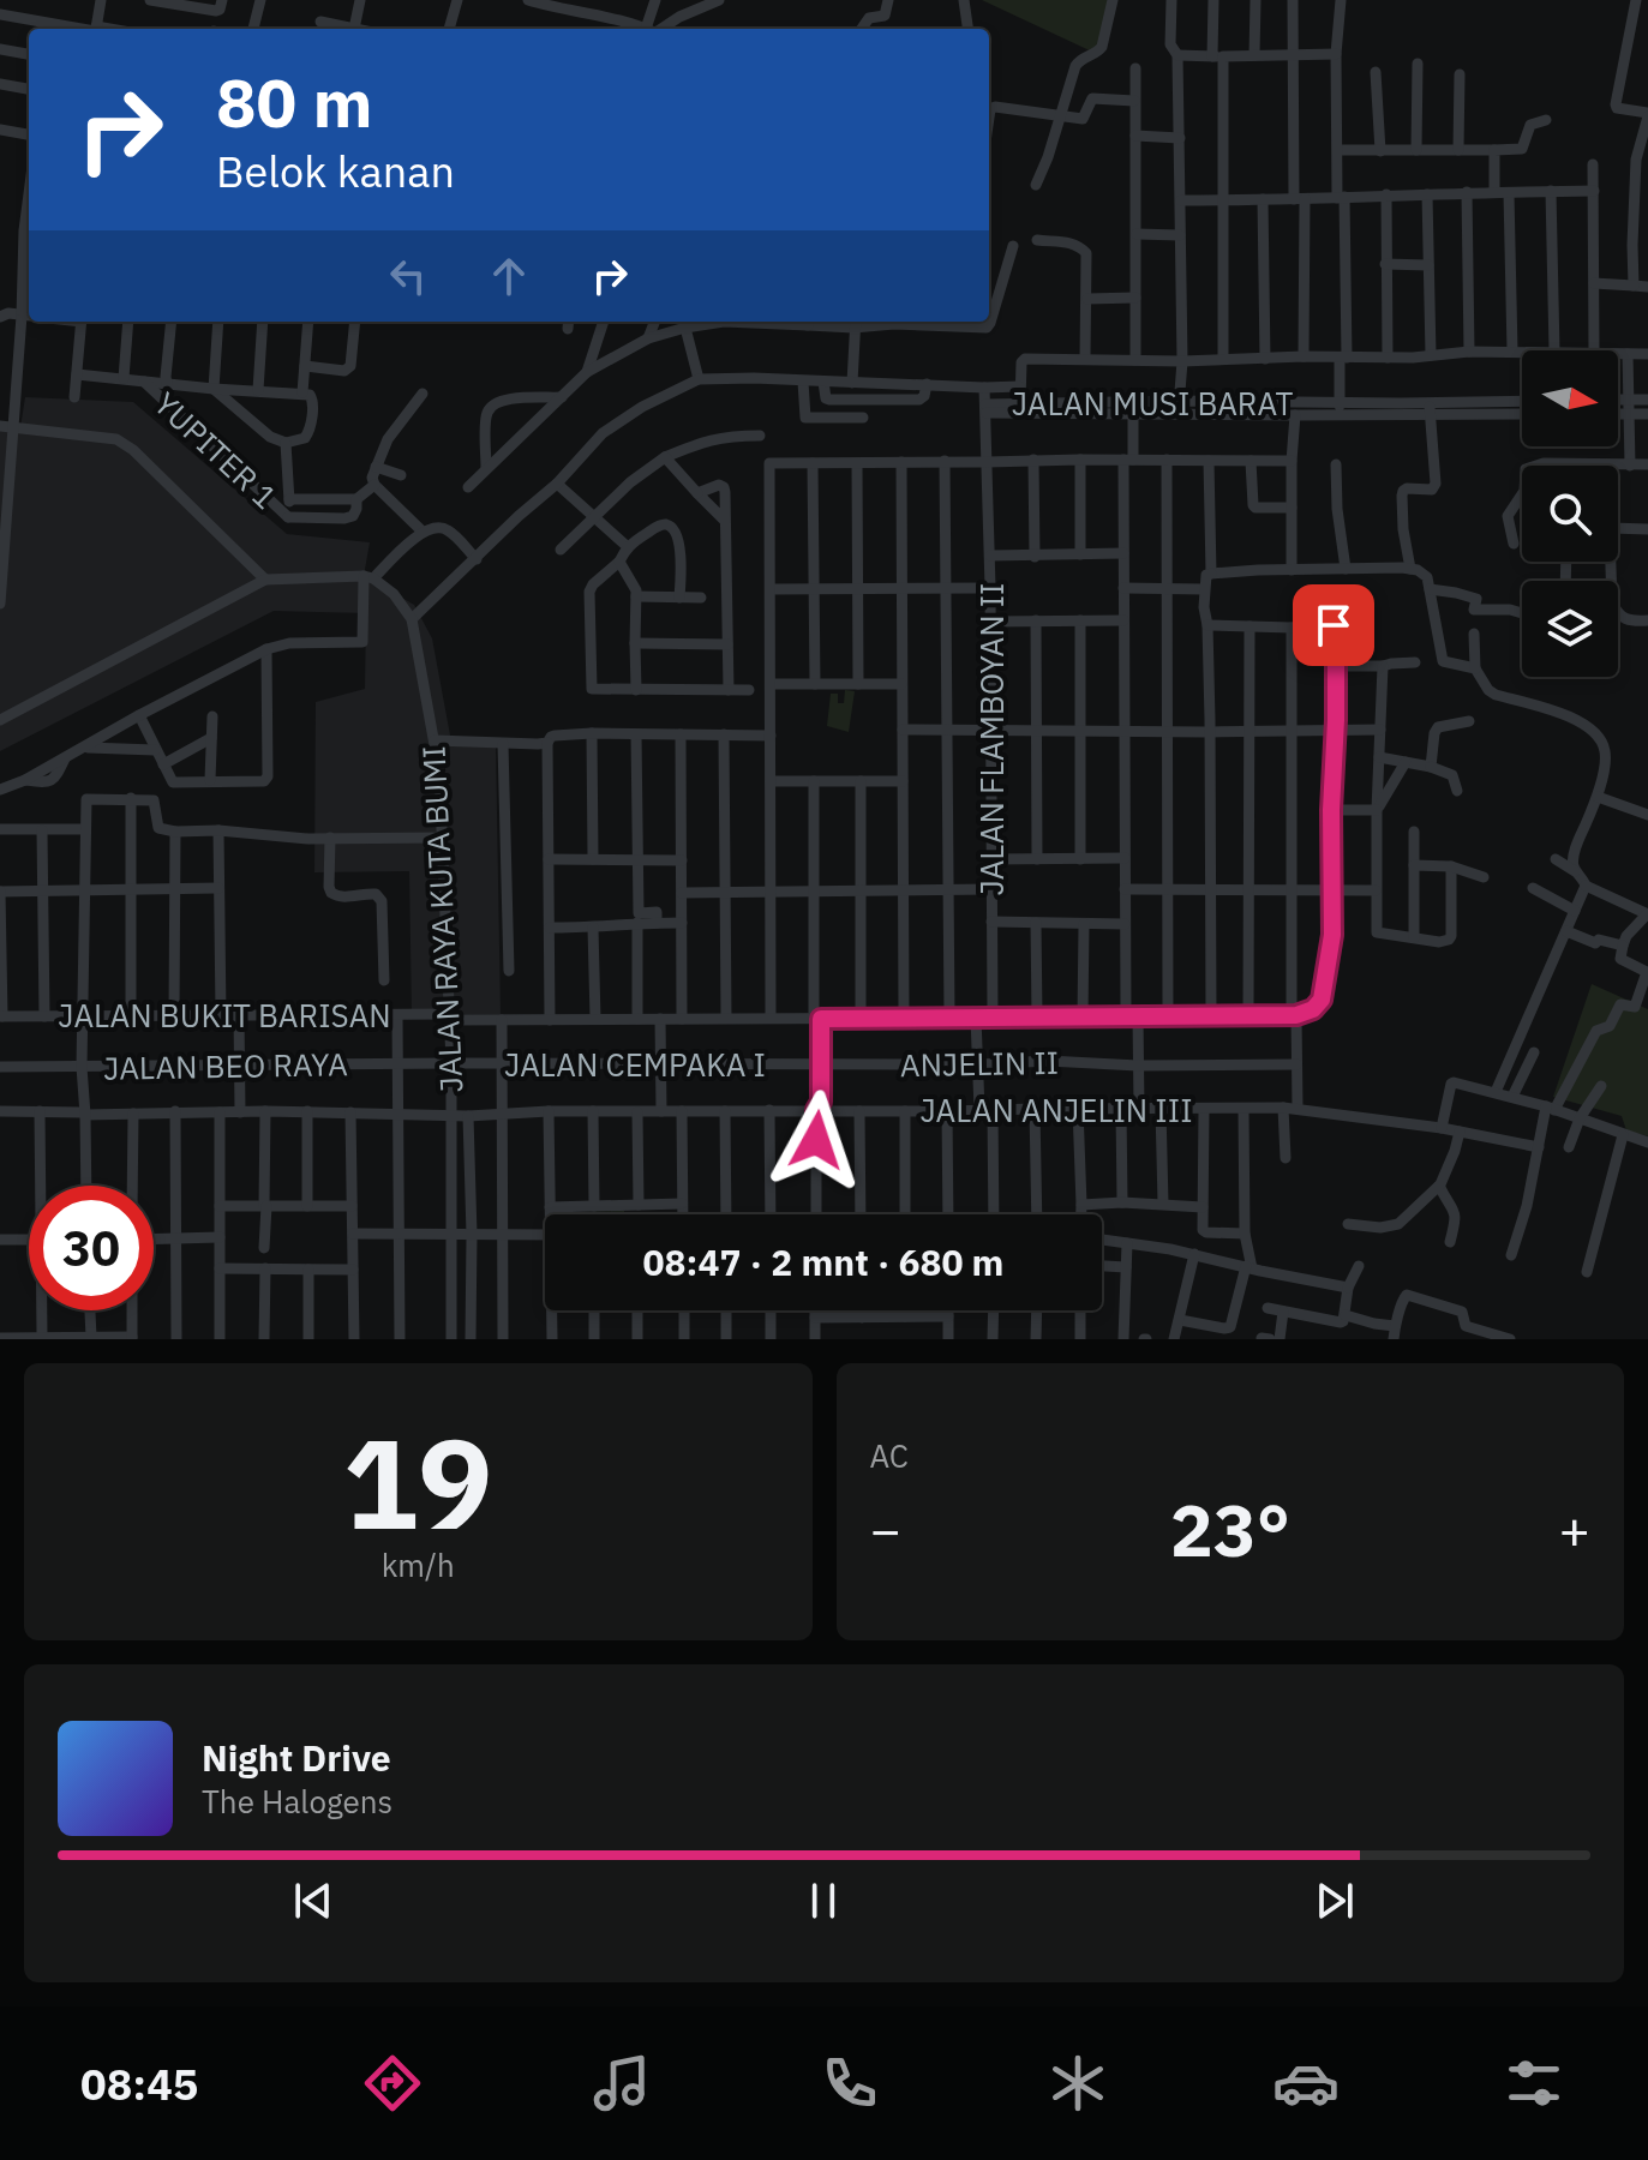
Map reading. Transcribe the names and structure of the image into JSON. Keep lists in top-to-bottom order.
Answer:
{
  "streets": {
    "street": [
      "JALAN MUSI BARAT",
      "YUPITER 1",
      "JALAN FLAMBOYAN II",
      "JALAN RAYA KUTA BUMI",
      "JALAN BUKIT BARISAN",
      "ANJELIN II",
      "JALAN CEMPAKA I",
      "JALAN BEO RAYA",
      "JALAN ANJELIN III"
    ]
  },
  "crossings": [
    ["JALAN MUSI BARAT", "JALAN FLAMBOYAN II"],
    ["JALAN MUSI BARAT", "JALAN RAYA KUTA BUMI"],
    ["JALAN FLAMBOYAN II", "JALAN BUKIT BARISAN"],
    ["JALAN RAYA KUTA BUMI", "JALAN BUKIT BARISAN"],
    ["JALAN RAYA KUTA BUMI", "JALAN CEMPAKA I"],
    ["JALAN RAYA KUTA BUMI", "JALAN BEO RAYA"],
    ["JALAN RAYA KUTA BUMI", "JALAN ANJELIN III"],
    ["ANJELIN II", "JALAN CEMPAKA I"],
    ["JALAN CEMPAKA I", "JALAN BEO RAYA"]
  ],
  "north": "right",
  "page": {
    "turn": ["80 m", "Belok kanan"],
    "limit": "30",
    "trip": "08:47 · 2 mnt · 680 m",
    "tile": [
      ["19", "km/h"],
      "AC"
    ],
    "heat": ["−", "23°", "+"],
    "song": ["Night Drive", "The Halogens"],
    "tabs": "08:45"
  }
}
